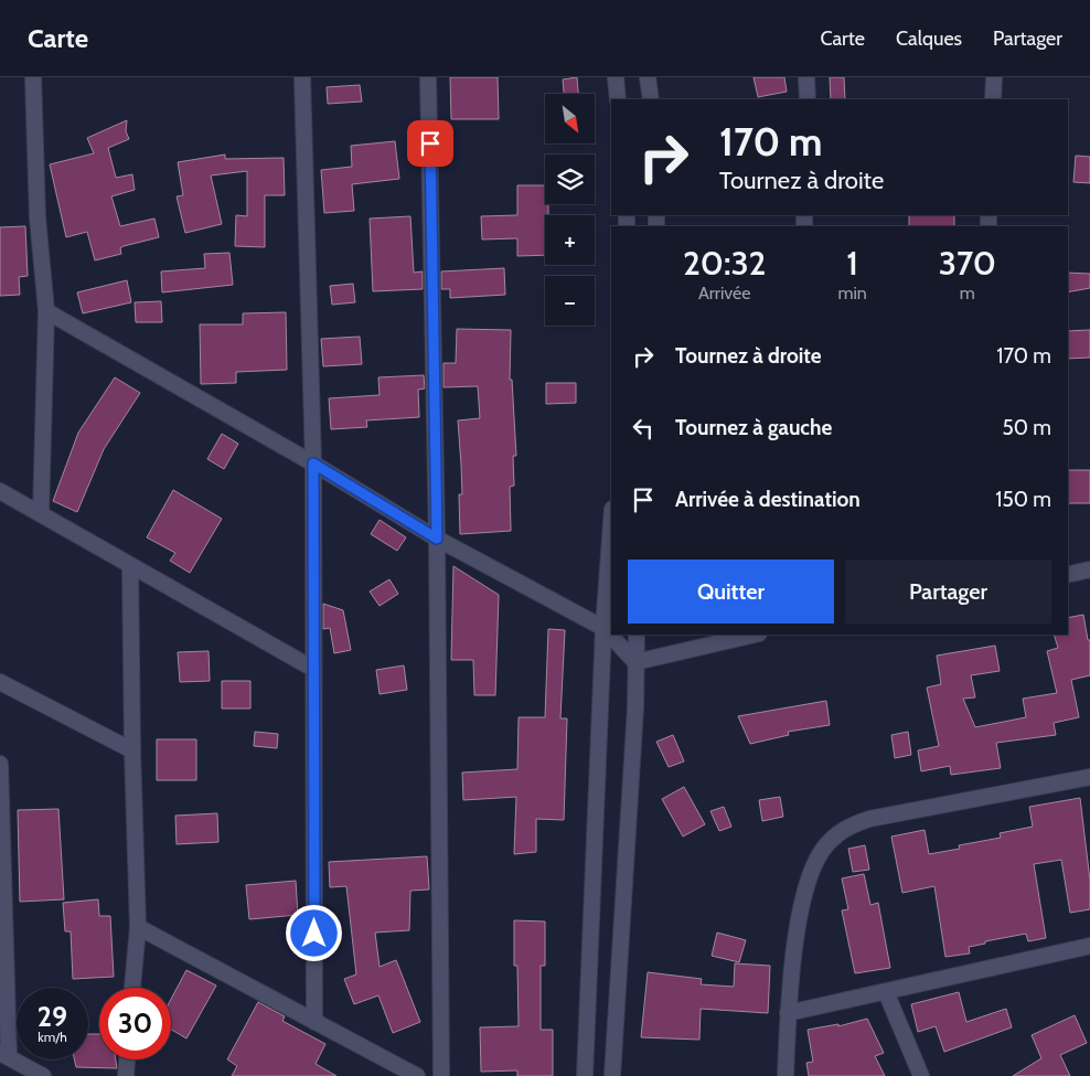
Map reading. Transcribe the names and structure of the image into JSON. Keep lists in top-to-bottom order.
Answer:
{
  "north": "bottom right",
  "page": {
    "header": "Carte",
    "nav": ["Carte", "Calques", "Partager"],
    "map_buttons": ["+", "−"],
    "turn": ["170 m", "Tournez à droite"],
    "eta": [
      "20:32",
      "Arrivée",
      "1",
      "min",
      "370",
      "m"
    ],
    "list": [
      {
        "name": "Tournez à droite",
        "value": "170 m"
      },
      {
        "name": "Tournez à gauche",
        "value": "50 m"
      },
      {
        "name": "Arrivée à destination",
        "value": "150 m"
      }
    ],
    "buttons": ["Quitter", "Partager"],
    "speed": "29 km/h",
    "limit": "30"
  }
}
